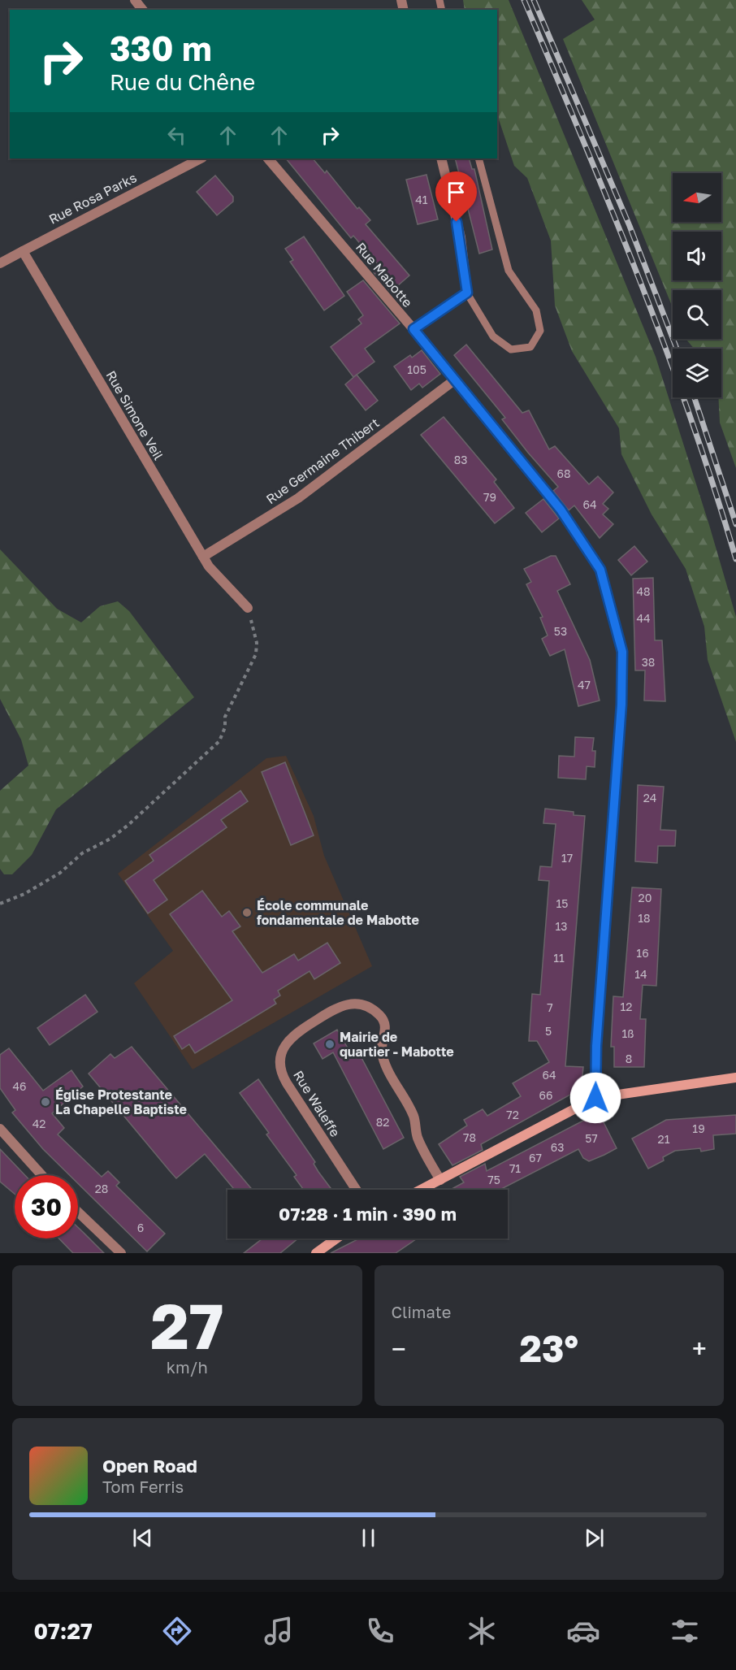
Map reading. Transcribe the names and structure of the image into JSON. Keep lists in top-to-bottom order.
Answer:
{
  "streets": {
    "street": [
      "Rue Rosa Parks",
      "Rue Mabotte",
      "Rue Simone Veil",
      "Rue Germaine Thibert",
      "Rue Waleffe"
    ]
  },
  "crossings": [
    ["Rue Rosa Parks", "Rue Simone Veil"],
    ["Rue Mabotte", "Rue Germaine Thibert"],
    ["Rue Simone Veil", "Rue Germaine Thibert"]
  ],
  "places": ["École communale fondamentale de Mabotte", "Mairie de quartier - Mabotte", "Église Protestante La Chapelle Baptiste"],
  "house_numbers": [
    "41",
    "105",
    "83",
    "68",
    "79",
    "64",
    "48",
    "44",
    "53",
    "38",
    "47",
    "24",
    "17",
    "20",
    "15",
    "18",
    "13",
    "16",
    "11",
    "14",
    "12",
    "7",
    "5",
    "1ß",
    "8",
    "64",
    "46",
    "66",
    "72",
    "82",
    "42",
    "19",
    "78",
    "57",
    "21",
    "63",
    "67",
    "71",
    "75",
    "28",
    "6"
  ],
  "north": "left",
  "page": {
    "turn": ["330 m", "Rue du Chêne"],
    "limit": "30",
    "trip": "07:28 · 1 min · 390 m",
    "tile": [
      ["27", "km/h"],
      "Climate"
    ],
    "heat": ["−", "23°", "+"],
    "song": ["Open Road", "Tom Ferris"],
    "tabs": "07:27"
  }
}
